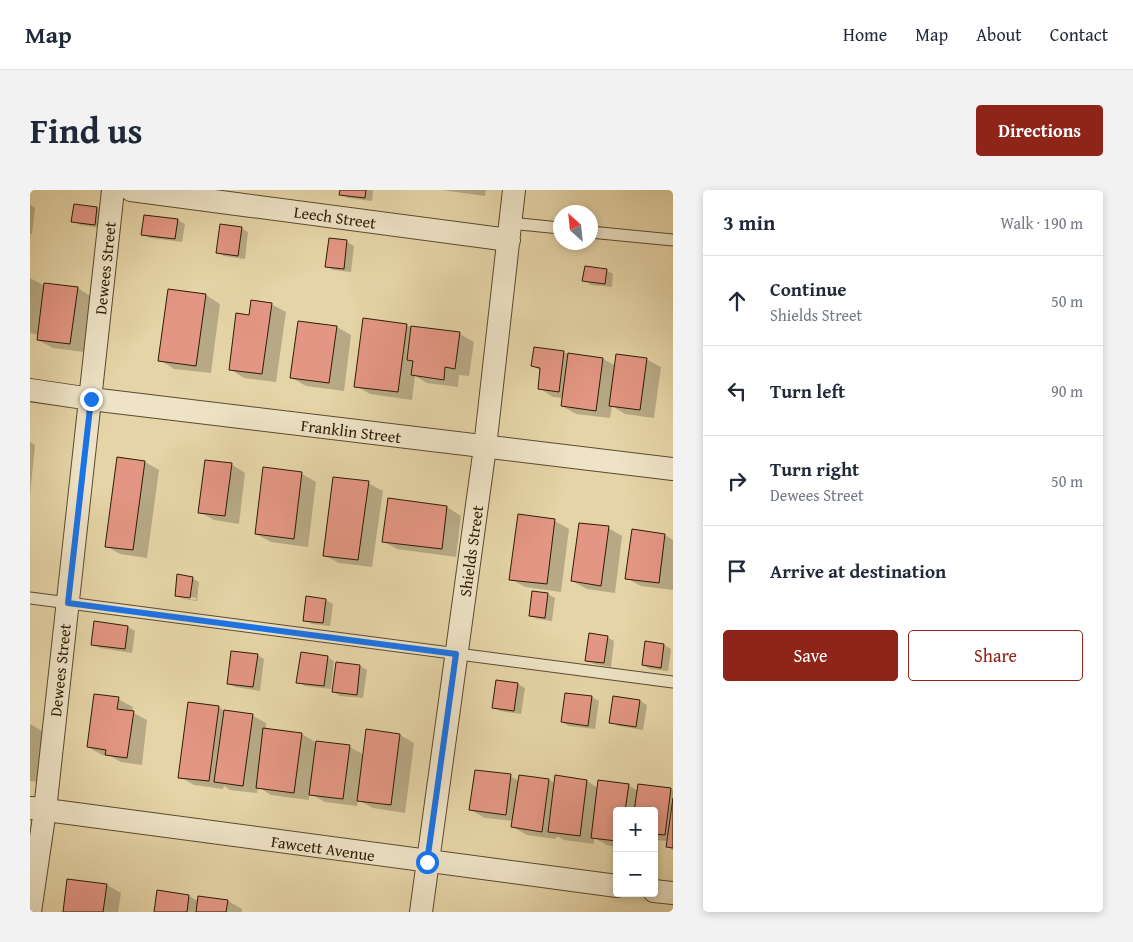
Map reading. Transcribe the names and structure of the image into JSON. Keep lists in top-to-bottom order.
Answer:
{
  "streets": {
    "street": [
      "Leech Street",
      "Dewees Street",
      "Franklin Street",
      "Shields Street",
      "Fawcett Avenue"
    ]
  },
  "crossings": [
    ["Leech Street", "Shields Street"],
    ["Dewees Street", "Franklin Street"],
    ["Dewees Street", "Fawcett Avenue"],
    ["Franklin Street", "Shields Street"],
    ["Shields Street", "Fawcett Avenue"]
  ],
  "north": "top left",
  "page": {
    "header": "Map",
    "nav": [
      "Home",
      "Map",
      "About",
      "Contact"
    ],
    "title": "Find us",
    "buttons": [
      "Directions",
      ["Save", "Share"]
    ],
    "heading": ["3 min", "Walk · 190 m"],
    "list": [
      ["Continue", "Shields Street", "50 m"],
      ["Turn left", "90 m"],
      ["Turn right", "Dewees Street", "50 m"],
      "Arrive at destination"
    ],
    "map_buttons": ["+", "−"]
  }
}
